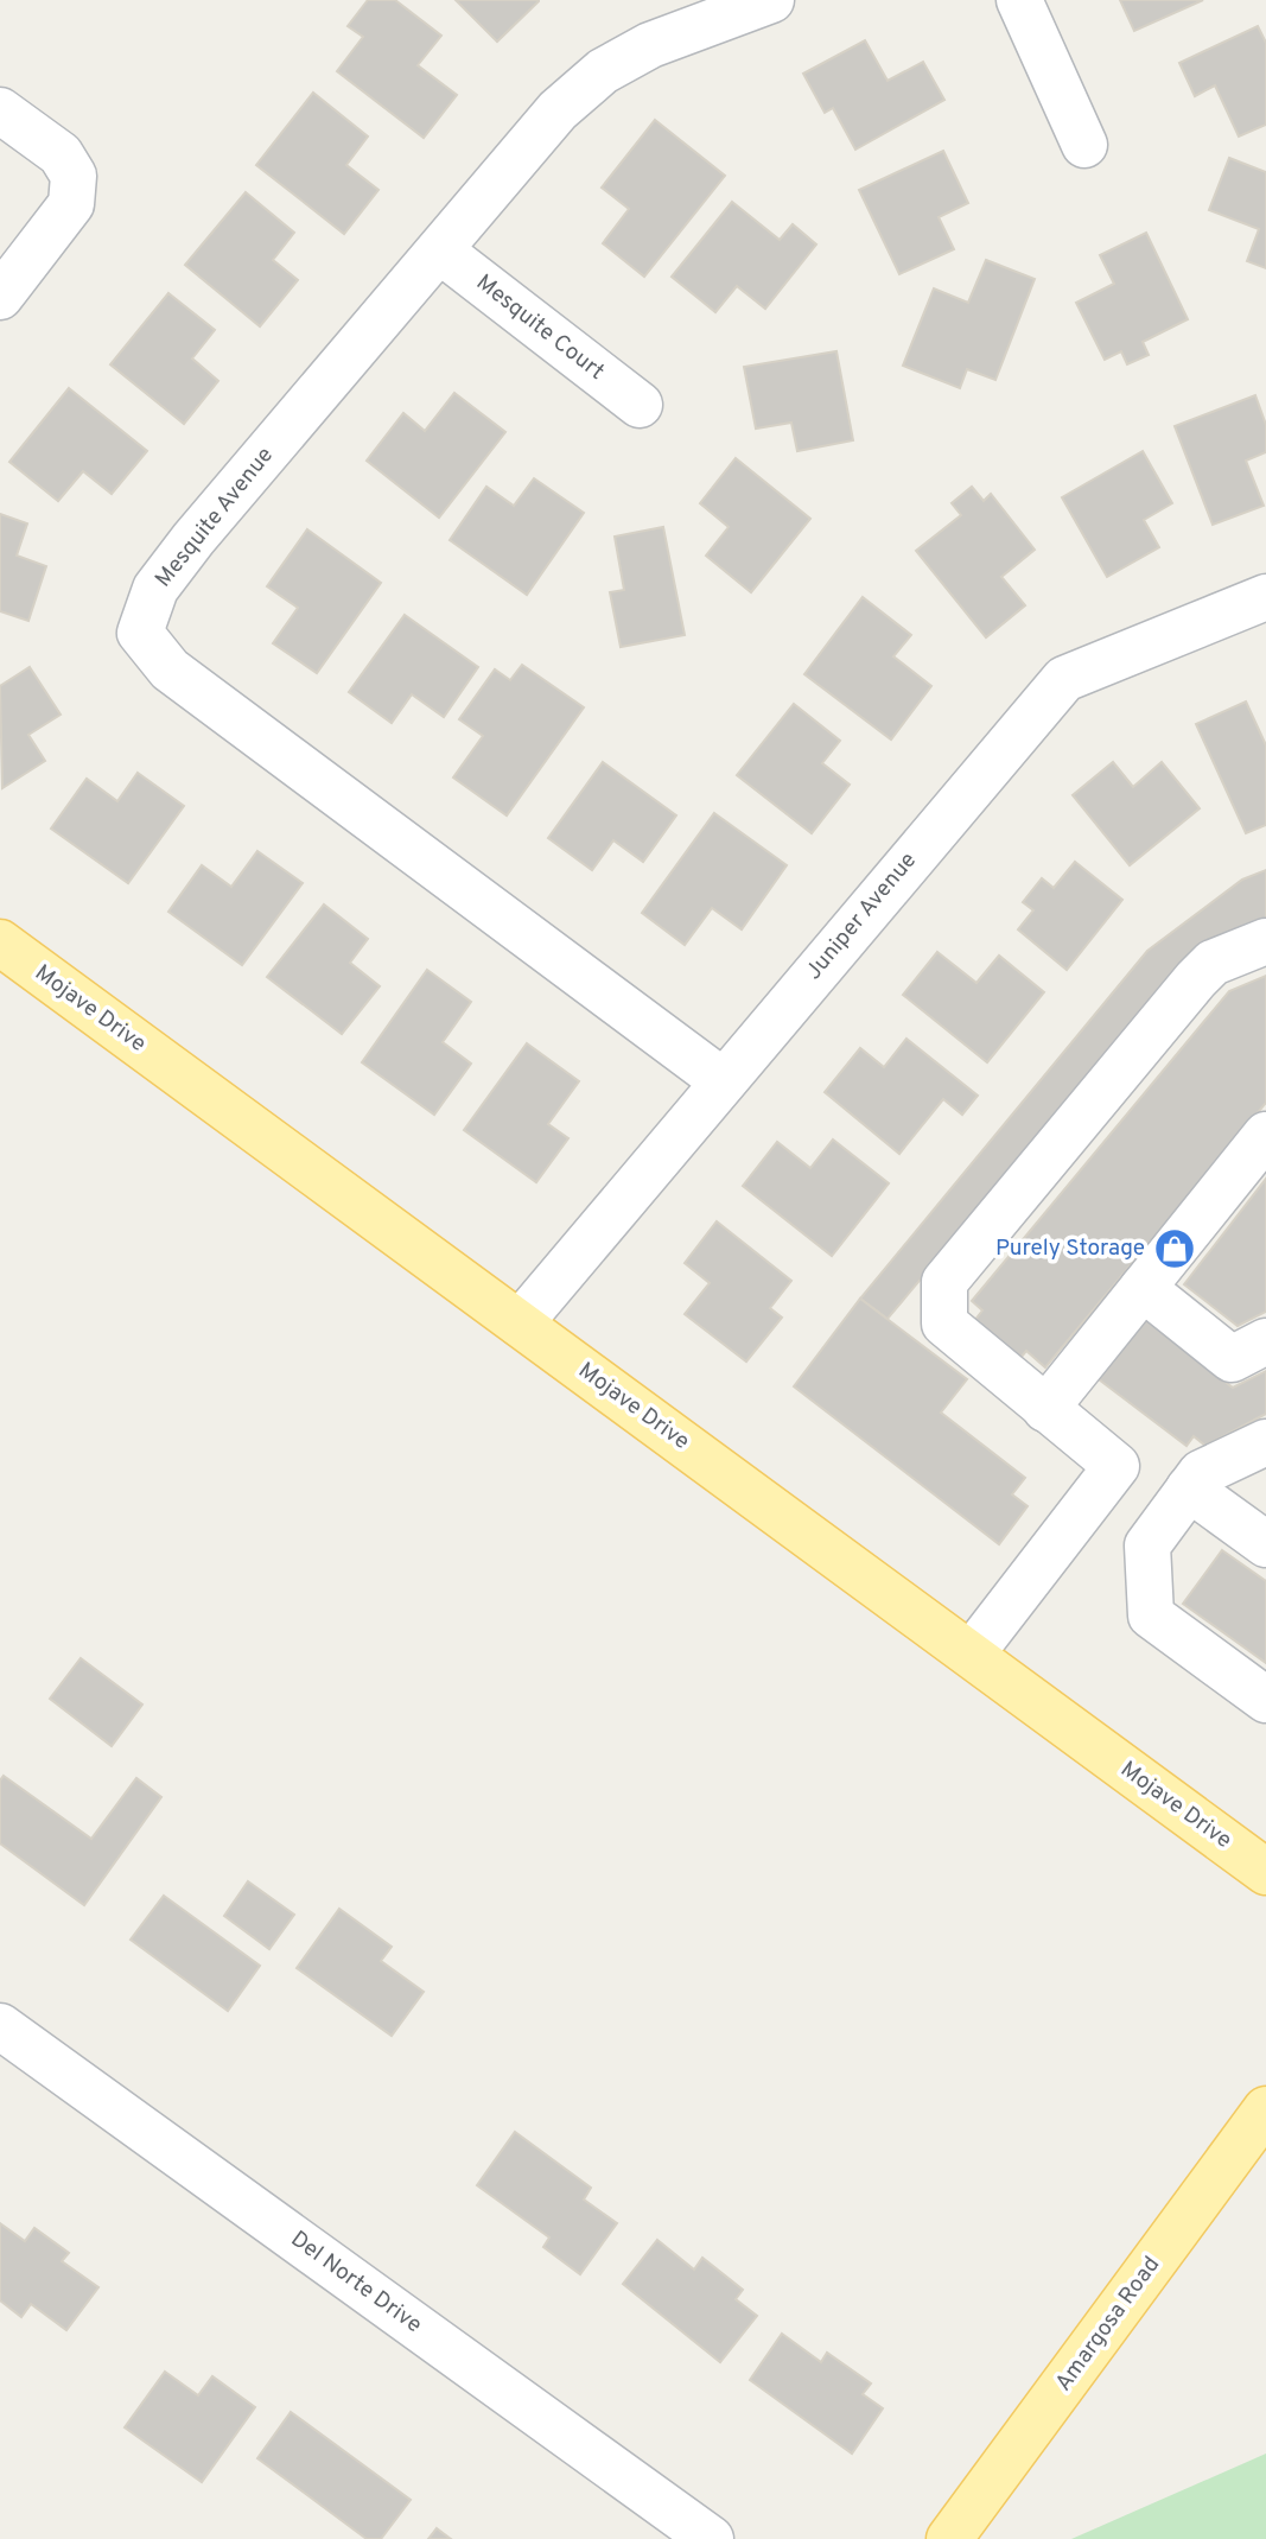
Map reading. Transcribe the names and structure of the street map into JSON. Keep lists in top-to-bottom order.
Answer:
{
  "streets": {
    "main road": ["Mojave Drive", "Amargosa Road"],
    "street": [
      "Mesquite Court",
      "Mesquite Avenue",
      "Juniper Avenue",
      "Del Norte Drive"
    ]
  },
  "crossings": [
    ["Mesquite Court", "Mesquite Avenue"],
    ["Mesquite Avenue", "Juniper Avenue"],
    ["Juniper Avenue", "Mojave Drive"]
  ],
  "places": {
    "shop": ["Purely Storage"]
  }
}
